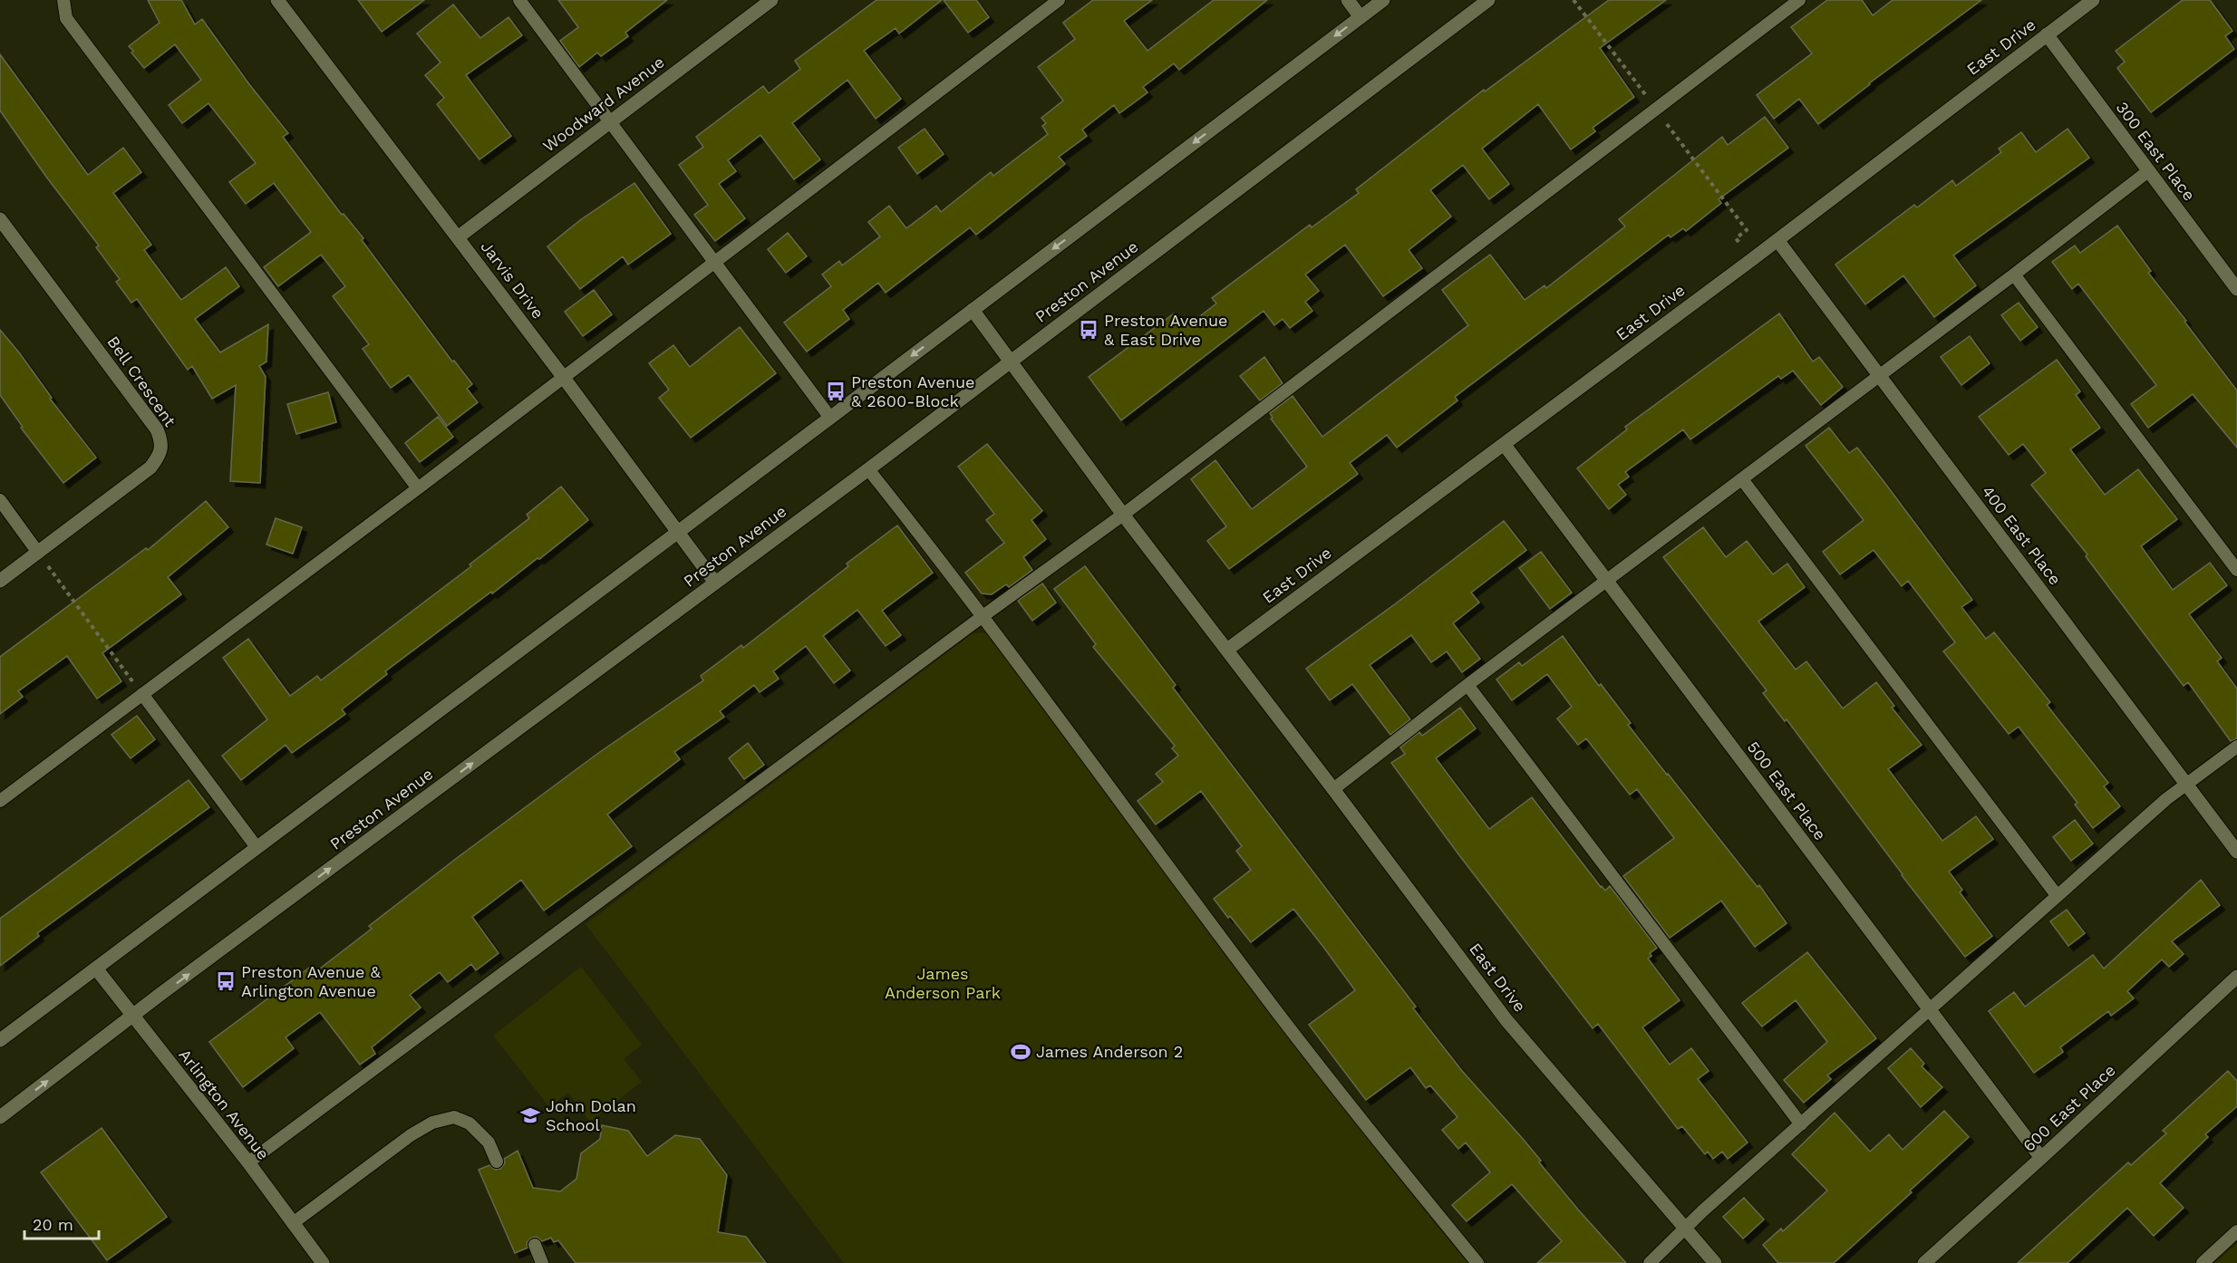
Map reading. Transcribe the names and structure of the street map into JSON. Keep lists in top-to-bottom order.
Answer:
{
  "streets": {
    "street": [
      "East Drive",
      "Woodward Avenue",
      "300 East Place",
      "Jarvis Drive",
      "Preston Avenue",
      "Bell Crescent",
      "400 East Place",
      "500 East Place",
      "Arlington Avenue",
      "600 East Place"
    ]
  },
  "crossings": [
    ["East Drive", "300 East Place"],
    ["East Drive", "Preston Avenue"],
    ["East Drive", "400 East Place"],
    ["East Drive", "500 East Place"],
    ["Woodward Avenue", "Jarvis Drive"],
    ["Jarvis Drive", "Preston Avenue"],
    ["Preston Avenue", "Arlington Avenue"],
    ["500 East Place", "600 East Place"]
  ],
  "parks": ["James Anderson Park"],
  "places": {
    "bus stop": ["Preston Avenue & East Drive", "Preston Avenue & 2600-Block", "Preston Avenue & Arlington Avenue"],
    "sports": ["James Anderson 2"],
    "school or university": ["John Dolan School"]
  },
  "scale_bar": "20 m"
}
